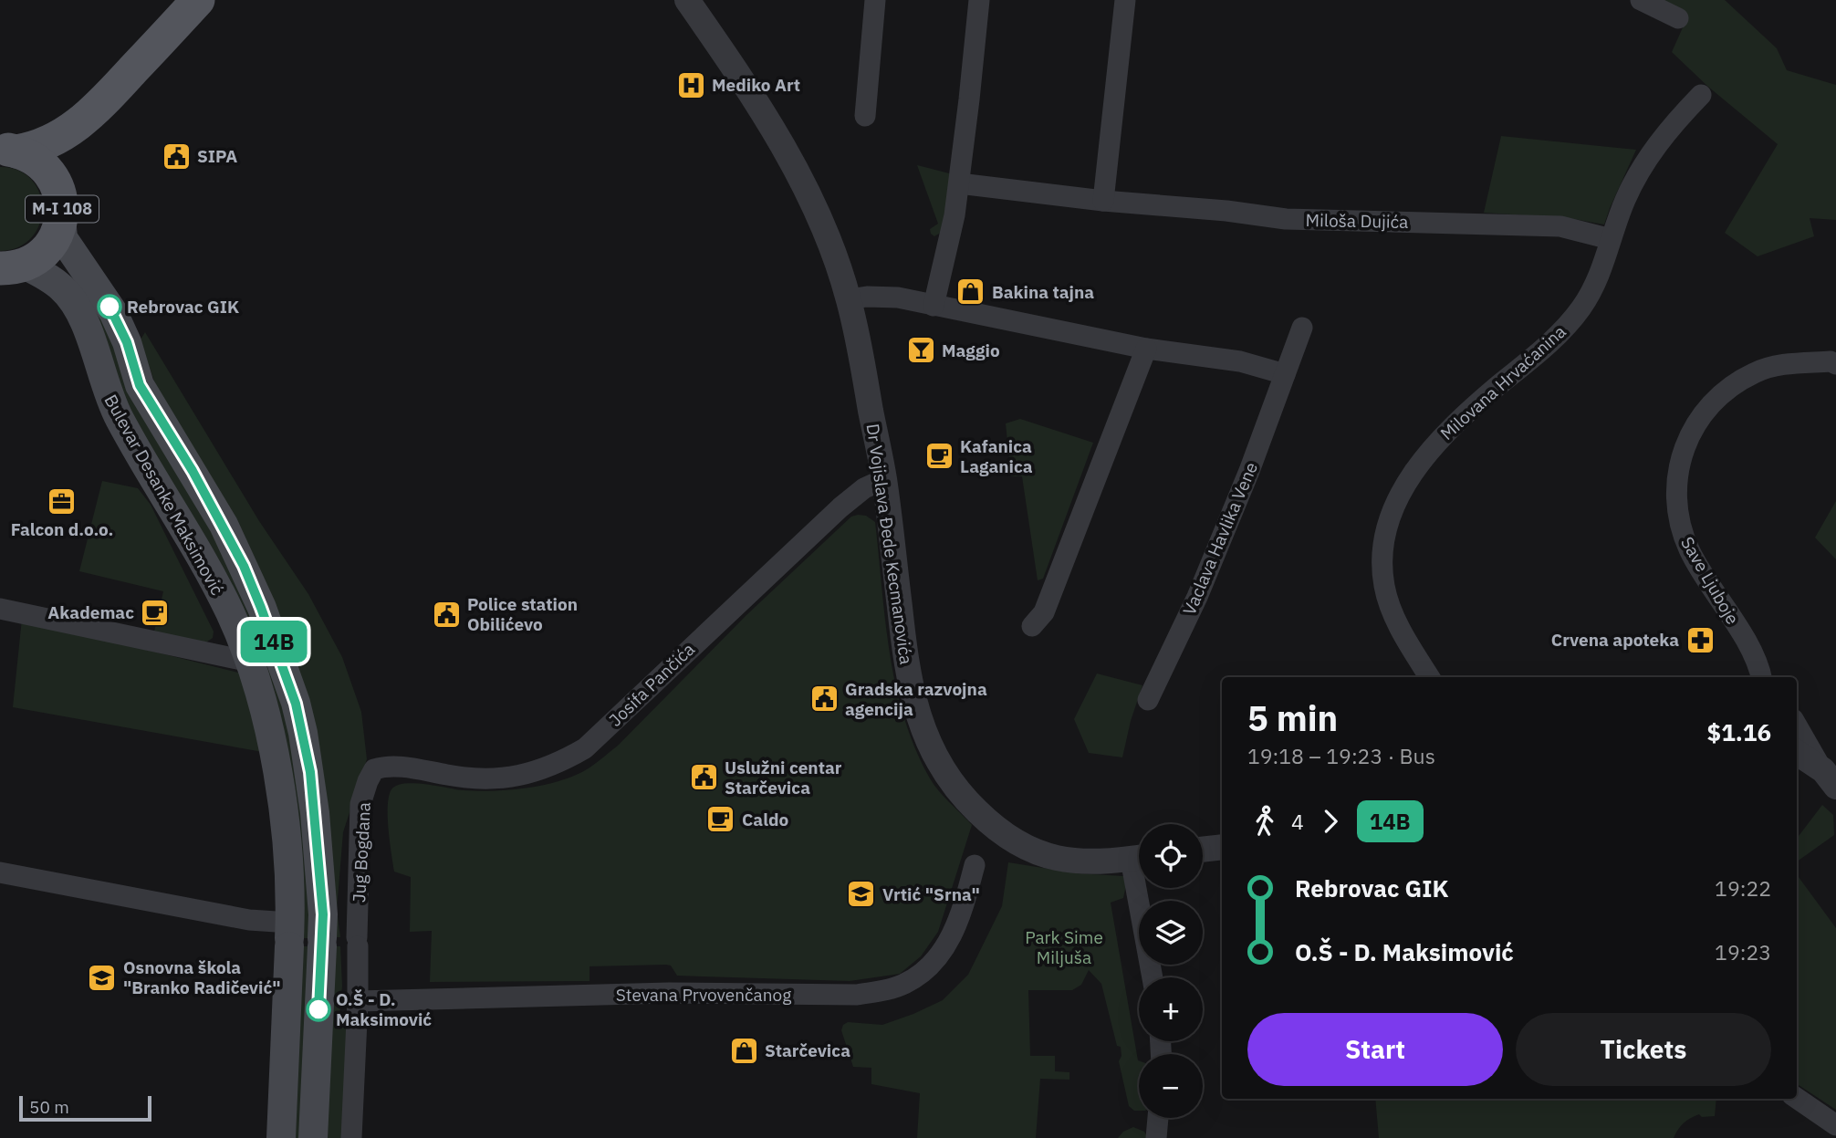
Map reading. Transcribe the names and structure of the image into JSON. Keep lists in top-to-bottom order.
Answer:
{
  "streets": {
    "main road": ["M-I 108", "Bulevar Desanke Maksimović"],
    "street": [
      "Miloša Dujića",
      "Milovana Hrvaćanina",
      "Vaclava Havlika Vene",
      "Dr Vojislava Đede Kecmanovića",
      "Save Ljuboje",
      "Josifa Pančića",
      "Jug Bogdana",
      "Stevana Prvovenčanog"
    ]
  },
  "crossings": [
    ["M-I 108", "Bulevar Desanke Maksimović"],
    ["Miloša Dujića", "Milovana Hrvaćanina"],
    ["Dr Vojislava Đede Kecmanovića", "Josifa Pančića"],
    ["Josifa Pančića", "Jug Bogdana"],
    ["Jug Bogdana", "Stevana Prvovenčanog"]
  ],
  "parks": ["Park Sime Miljuša"],
  "places": {
    "hospital": ["Mediko Art"],
    "public building": [
      "SIPA",
      "Police station Obilićevo",
      "Gradska razvojna agencija",
      "Uslužni centar Starčevica"
    ],
    "shop": ["Bakina tajna", "Starčevica"],
    "other": ["Rebrovac GIK", "O.Š - D. Maksimović"],
    "bar": ["Maggio"],
    "cafe": ["Kafanica Laganica", "Akademac", "Caldo"],
    "office": ["Falcon d.o.o."],
    "pharmacy": ["Crvena apoteka"],
    "school or university": ["Vrtić \"Srna\"", "Osnovna škola \"Branko Radičević\""]
  },
  "lines": ["bus line 14B"],
  "scale_bar": "50 m",
  "page": {
    "on_map": "14B",
    "heading": ["5 min", "19:18 – 19:23 · Bus", "$1.16"],
    "legs": ["4", "14B"],
    "map_buttons": ["+", "−"],
    "list": [
      {
        "name": "Rebrovac GIK",
        "value": "19:22"
      },
      {
        "name": "O.Š - D. Maksimović",
        "value": "19:23"
      }
    ],
    "buttons": ["Start", "Tickets"],
    "scale": "50 m"
  }
}
